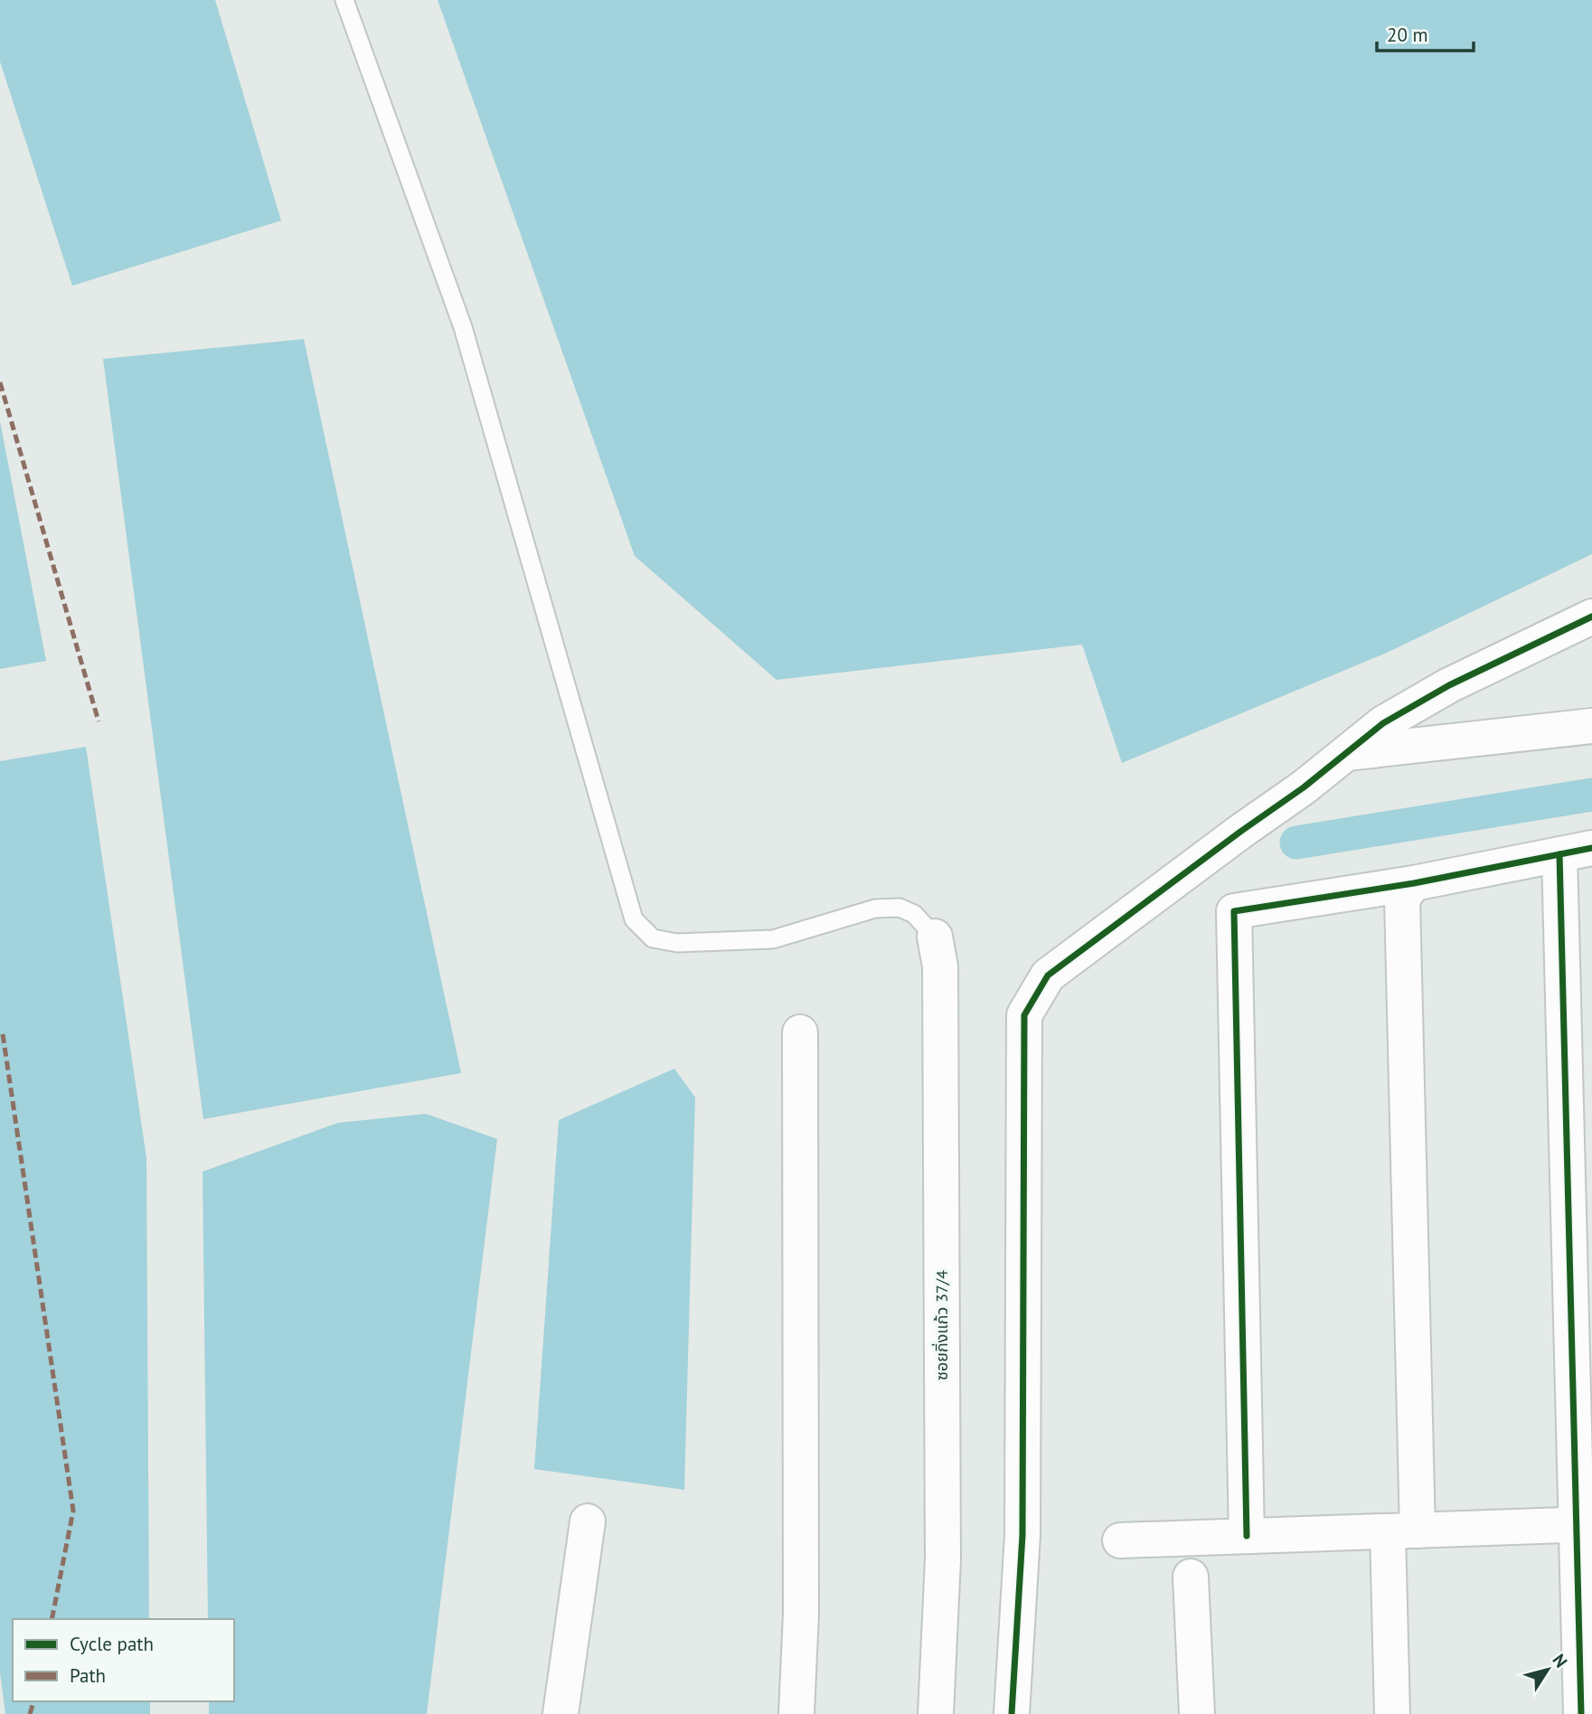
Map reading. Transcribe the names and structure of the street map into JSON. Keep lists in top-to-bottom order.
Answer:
{
  "streets": {
    "street": ["ซอยกิ่งแก้ว 37/4"]
  },
  "legend": ["Cycle path", "Path"],
  "scale_bar": "20 m",
  "north": "top right"
}
